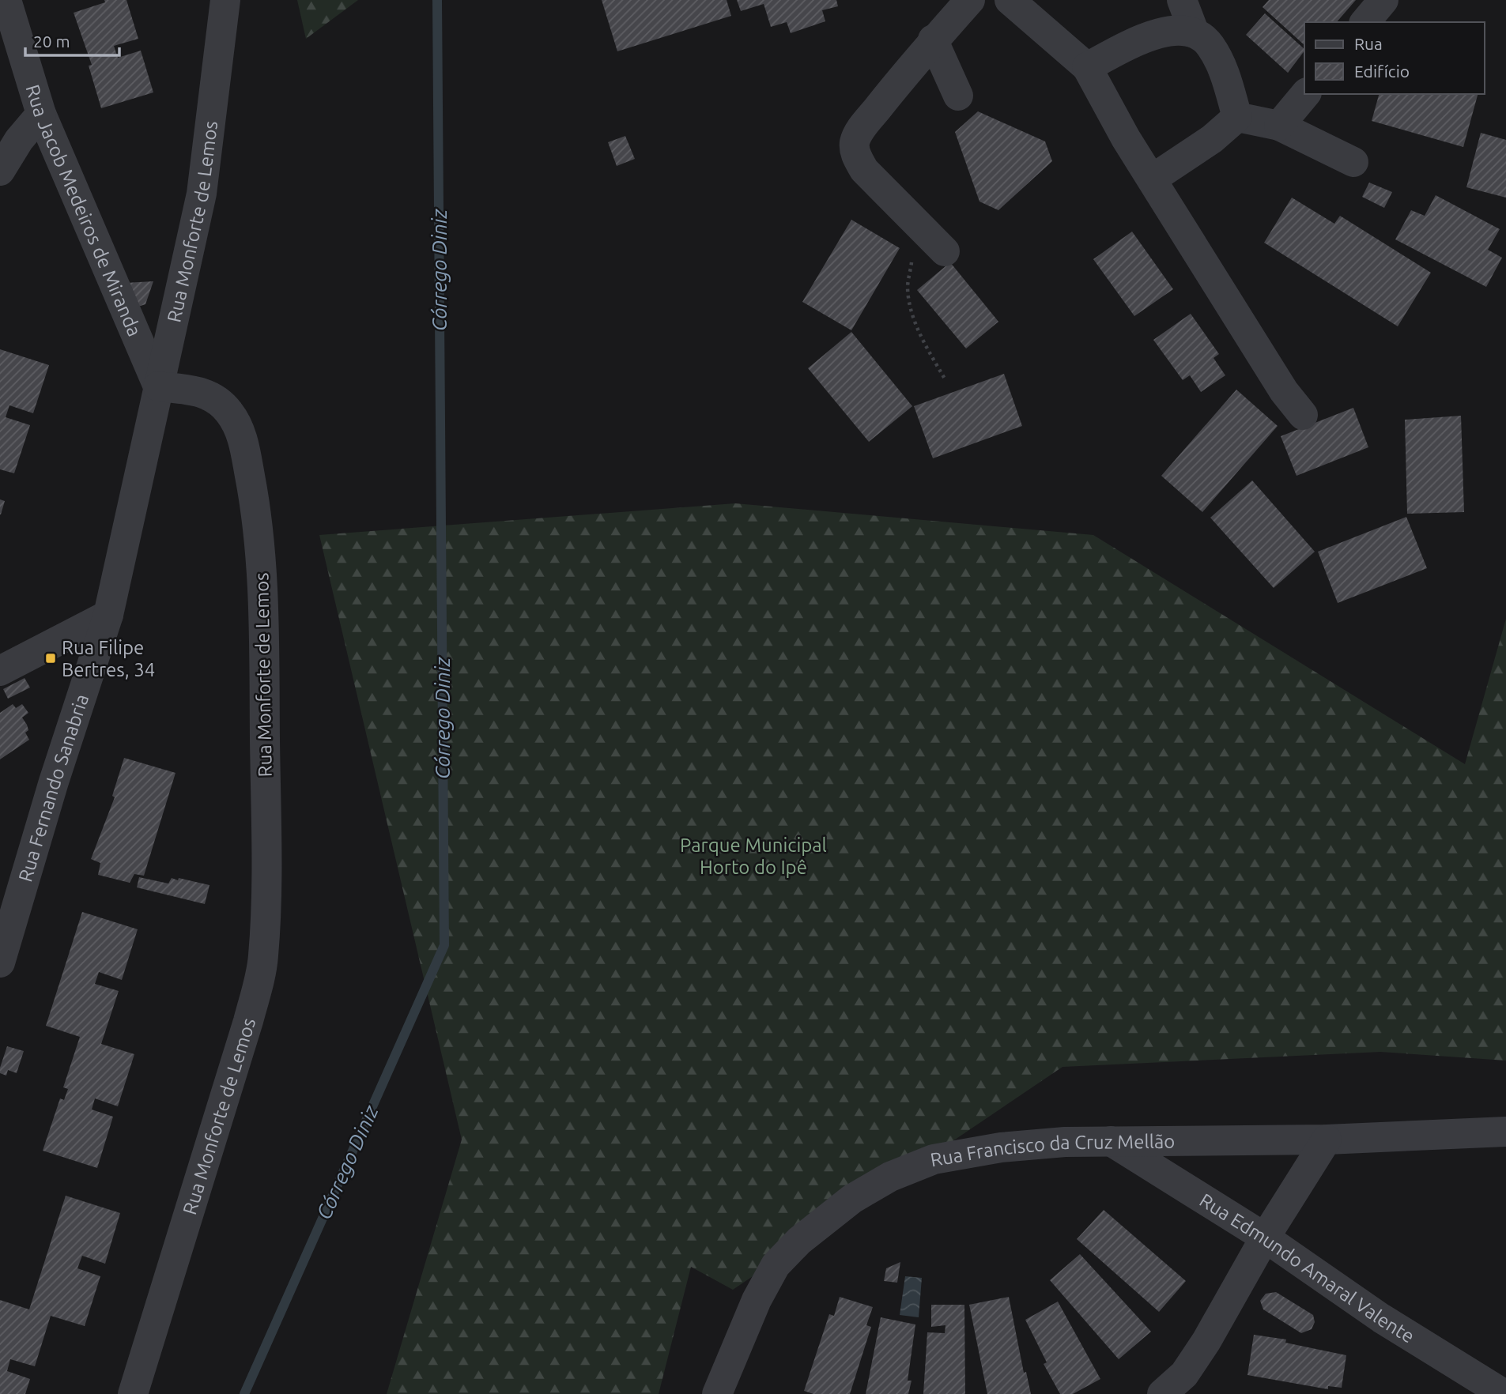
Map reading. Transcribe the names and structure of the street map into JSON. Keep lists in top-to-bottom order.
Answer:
{
  "streets": {
    "street": [
      "Rua Jacob Medeiros de Miranda",
      "Rua Monforte de Lemos",
      "Rua Fernando Sanabria",
      "Rua Francisco da Cruz Mellão",
      "Rua Edmundo Amaral Valente"
    ]
  },
  "crossings": [
    ["Rua Jacob Medeiros de Miranda", "Rua Monforte de Lemos"],
    ["Rua Jacob Medeiros de Miranda", "Rua Fernando Sanabria"],
    ["Rua Monforte de Lemos", "Rua Fernando Sanabria"],
    ["Rua Francisco da Cruz Mellão", "Rua Edmundo Amaral Valente"]
  ],
  "water": ["Córrego Diniz"],
  "parks": ["Parque Municipal Horto do Ipê"],
  "places": {
    "transit": ["Rua Filipe Bertres, 34"]
  },
  "legend": ["Rua", "Edifício"],
  "scale_bar": "20 m"
}
